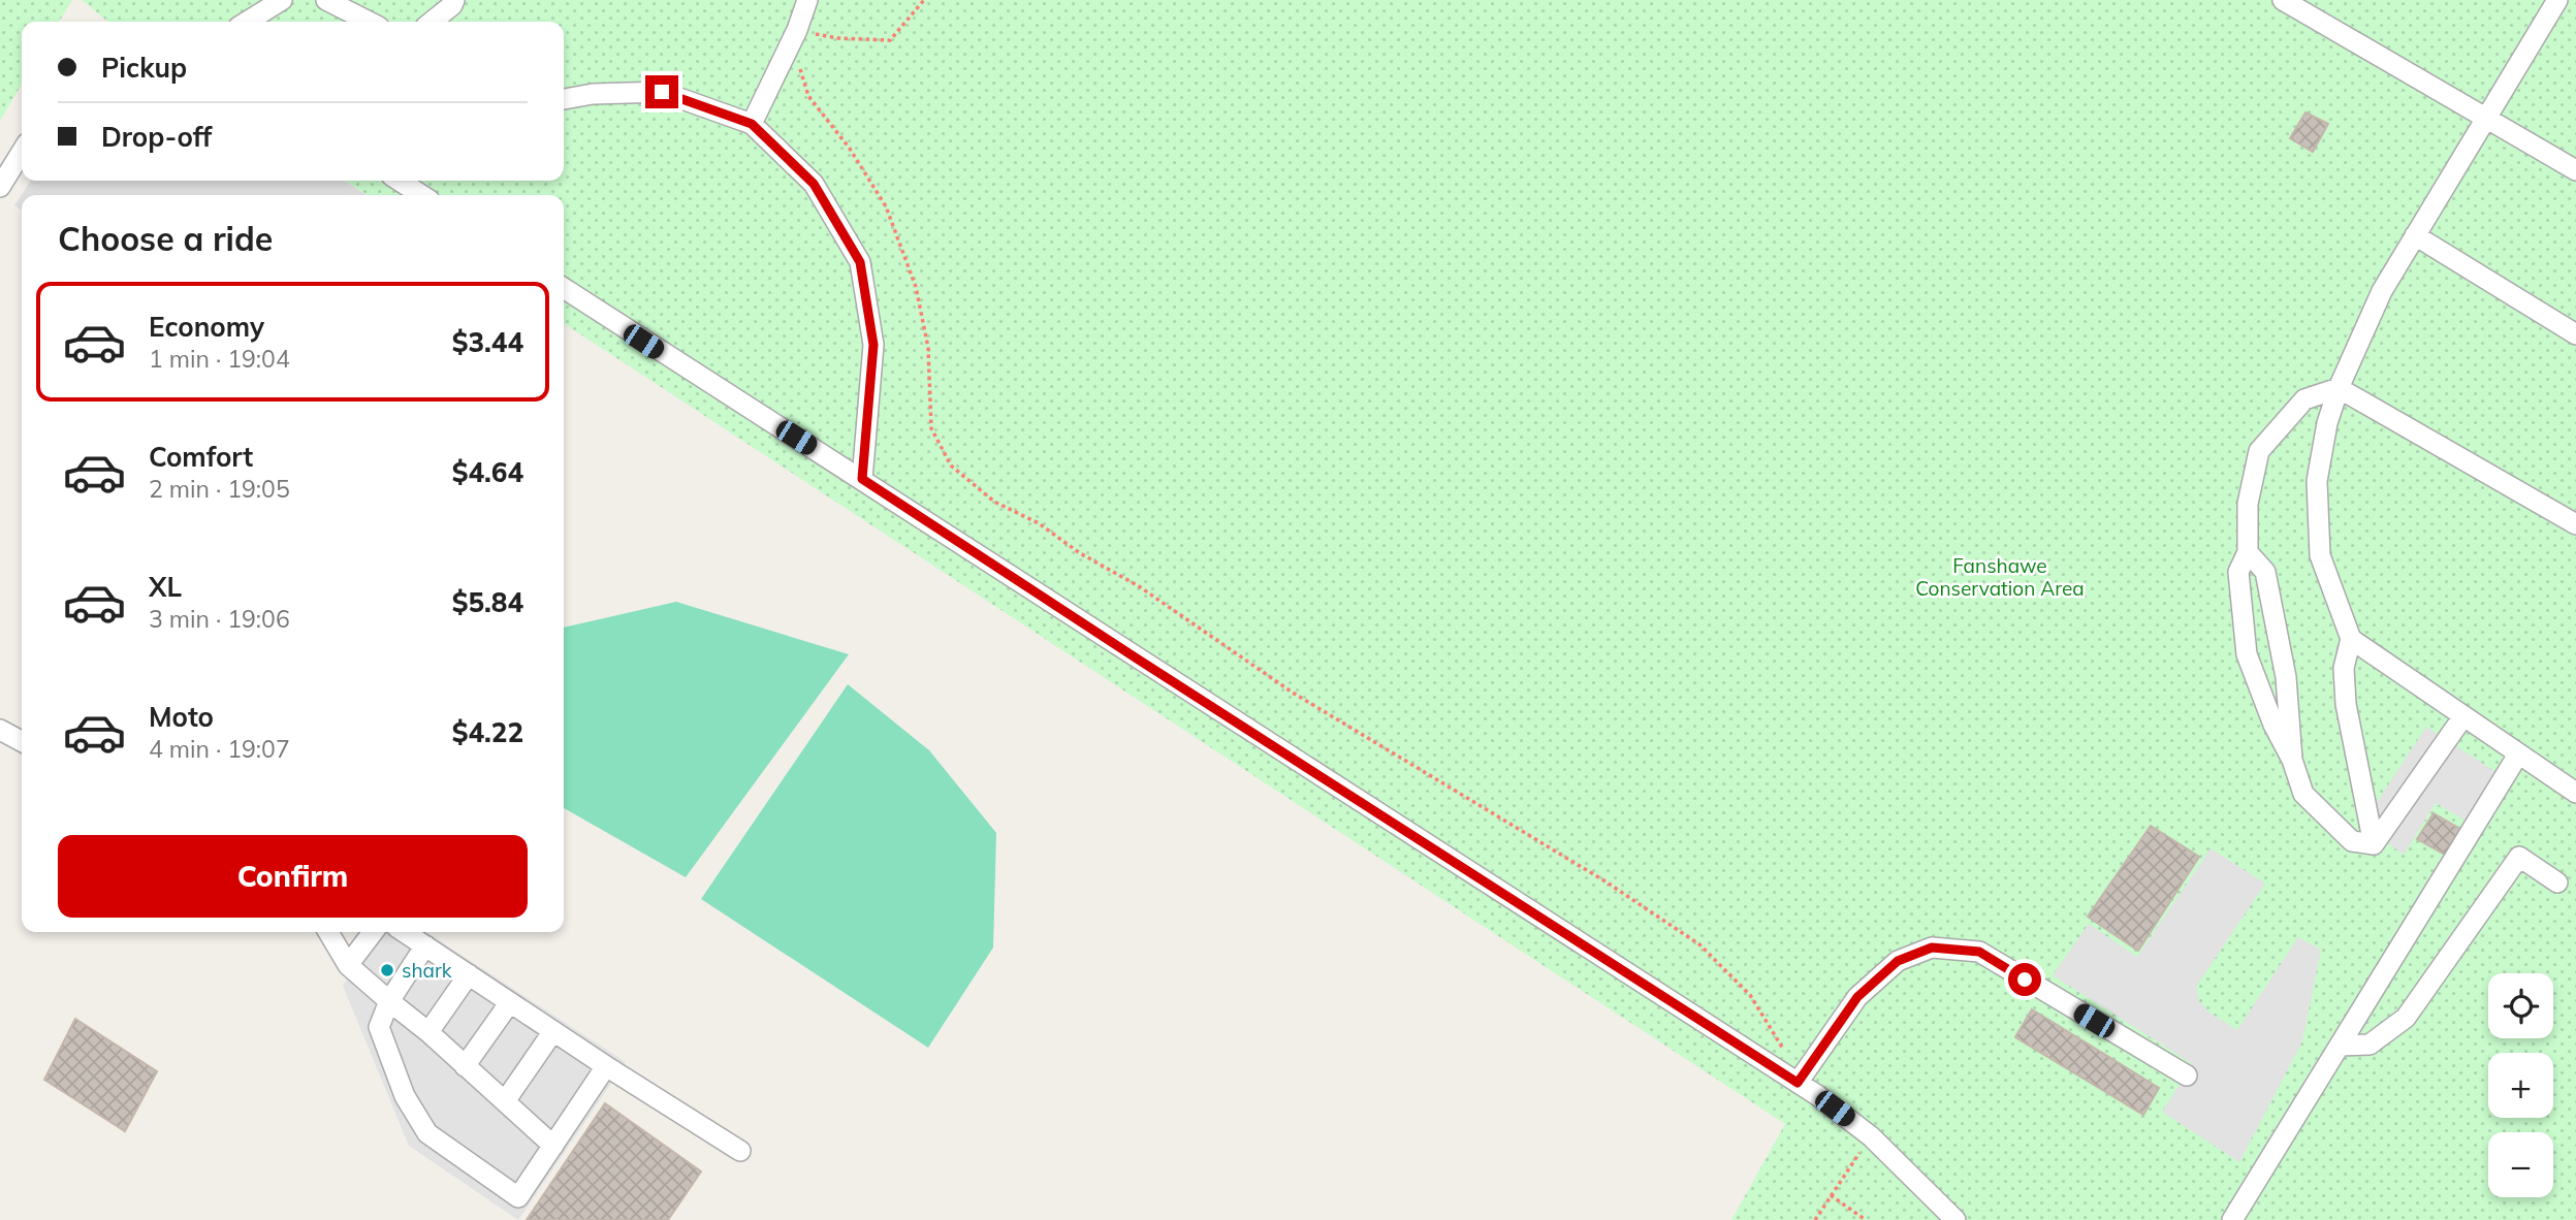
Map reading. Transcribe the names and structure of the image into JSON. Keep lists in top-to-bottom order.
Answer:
{
  "parks": ["Fanshawe Conservation Area"],
  "places": ["shark"],
  "page": {
    "banner": ["Pickup", "Drop-off"],
    "heading": "Choose a ride",
    "list": [
      {
        "name": "Economy",
        "note": "1 min · 19:04",
        "value": "$3.44"
      },
      {
        "name": "Comfort",
        "note": "2 min · 19:05",
        "value": "$4.64"
      },
      {
        "name": "XL",
        "note": "3 min · 19:06",
        "value": "$5.84"
      },
      {
        "name": "Moto",
        "note": "4 min · 19:07",
        "value": "$4.22"
      }
    ],
    "buttons": "Confirm",
    "map_buttons": ["+", "−"]
  }
}
